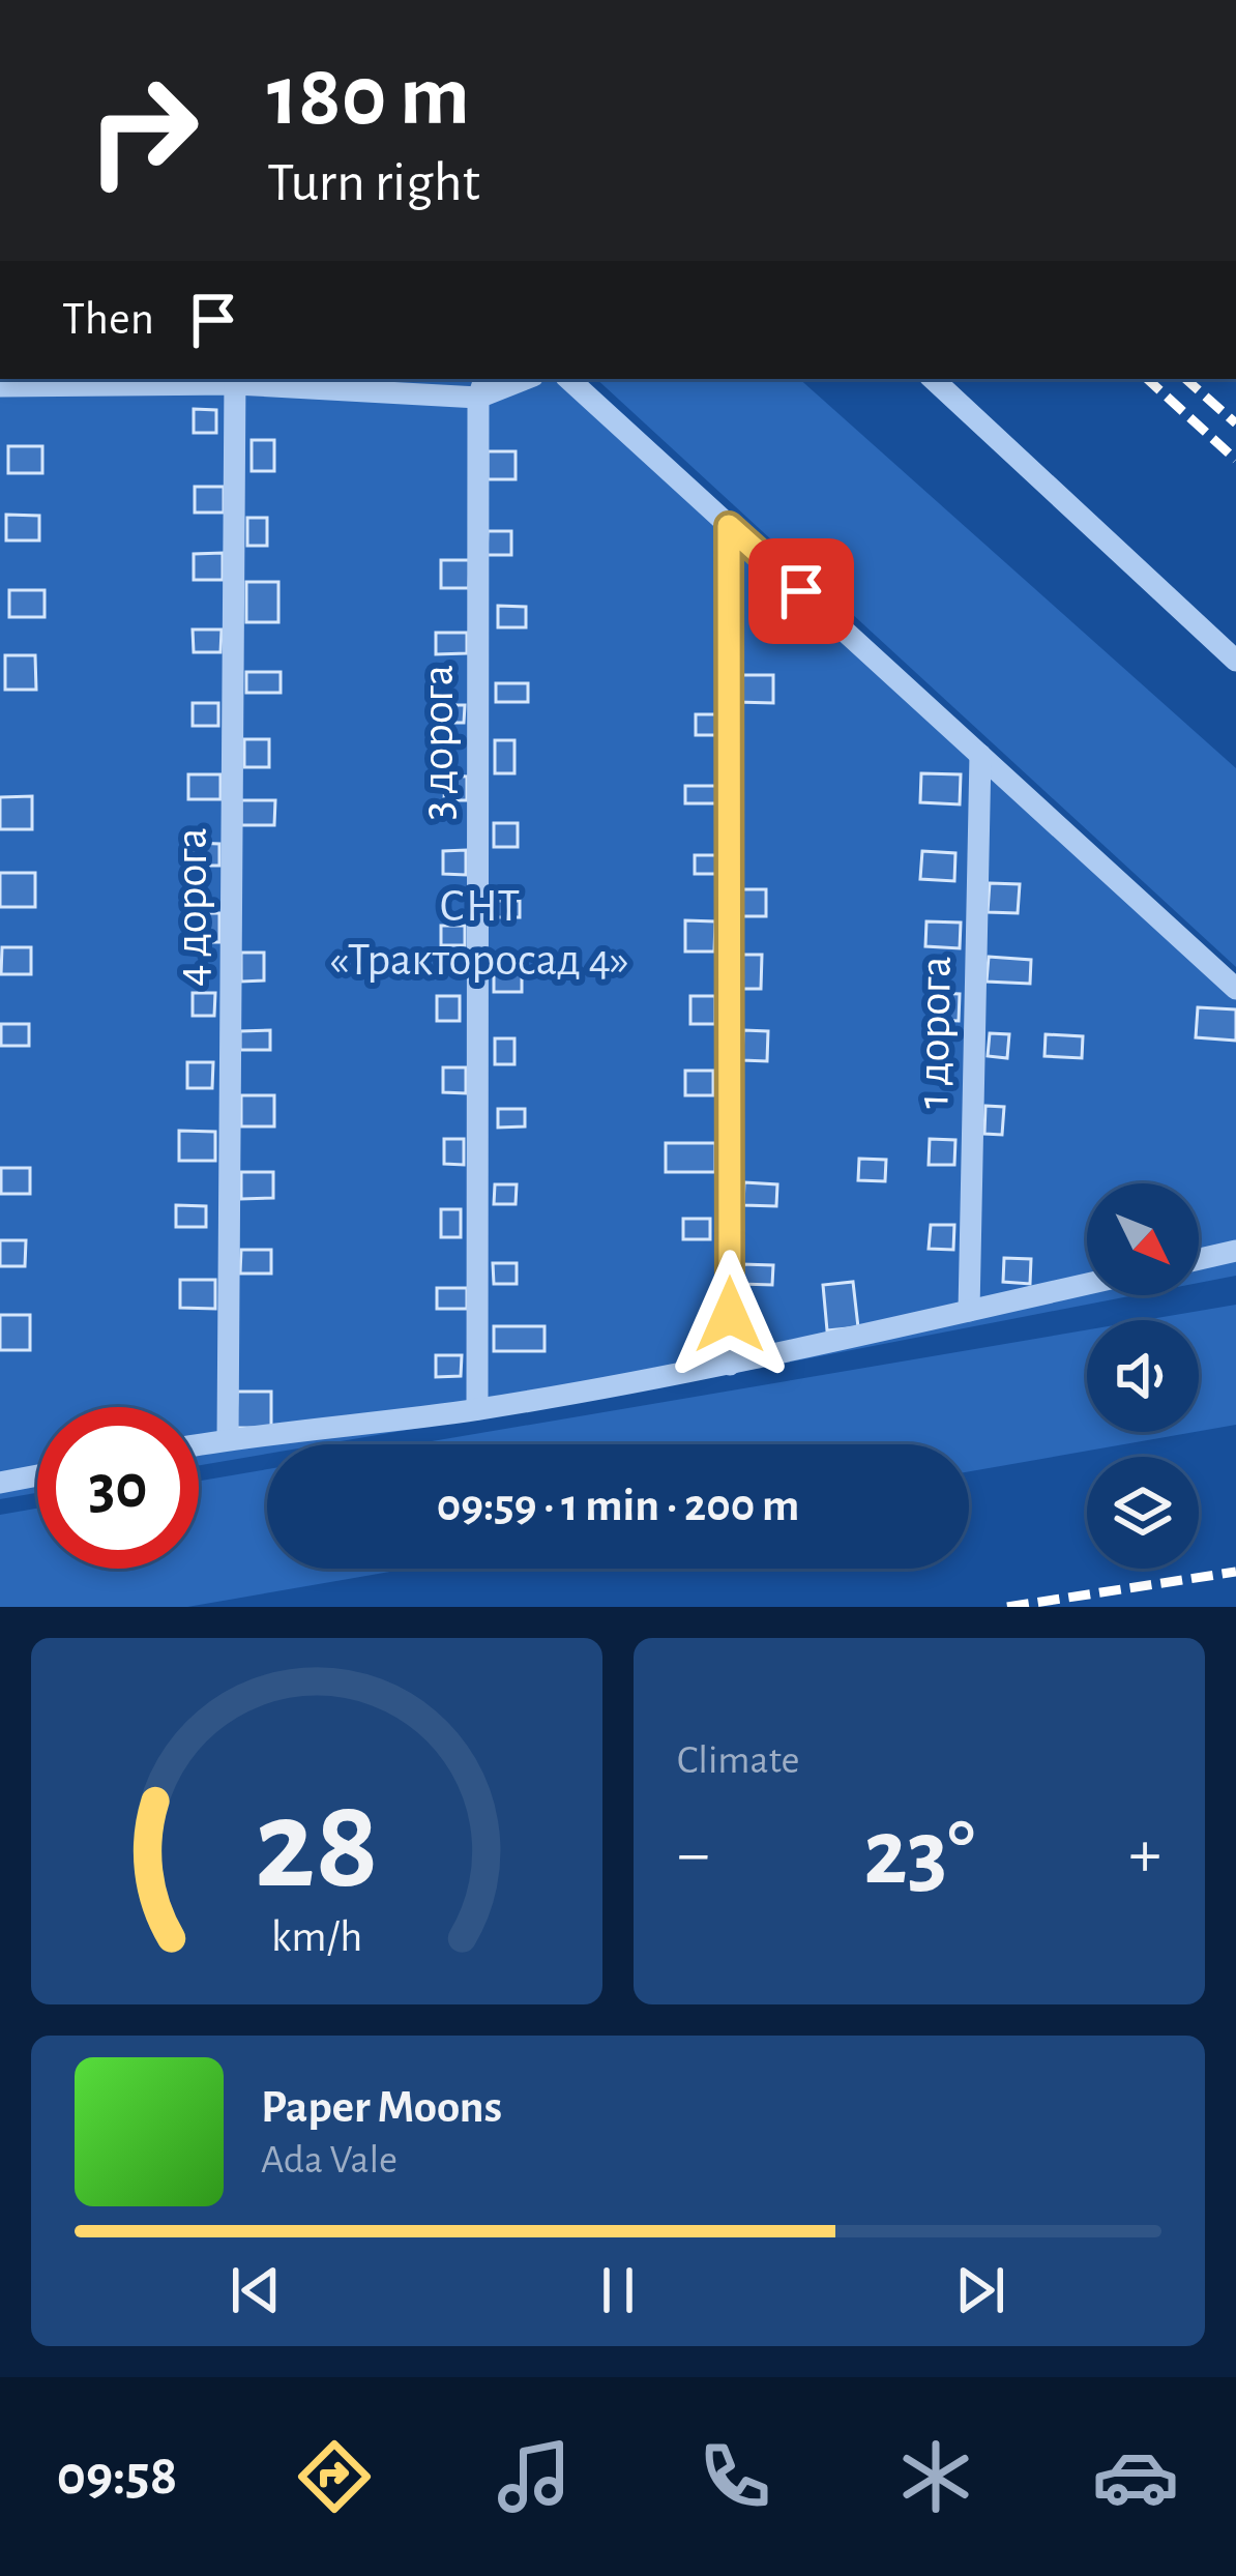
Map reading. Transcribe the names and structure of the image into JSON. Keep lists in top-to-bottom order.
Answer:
{
  "streets": {
    "street": ["3 дорога", "4 дорога", "1 дорога"]
  },
  "parks": ["СНТ «Тракторосад 4»"],
  "north": "bottom right",
  "page": {
    "turn": ["180 m", "Turn right"],
    "then": "Then",
    "limit": "30",
    "trip": "09:59 · 1 min · 200 m",
    "tile": "Climate",
    "heat": ["−", "23°", "+"],
    "song": ["Paper Moons", "Ada Vale"],
    "tabs": "09:58",
    "gauge": ["28", "km/h"]
  }
}
